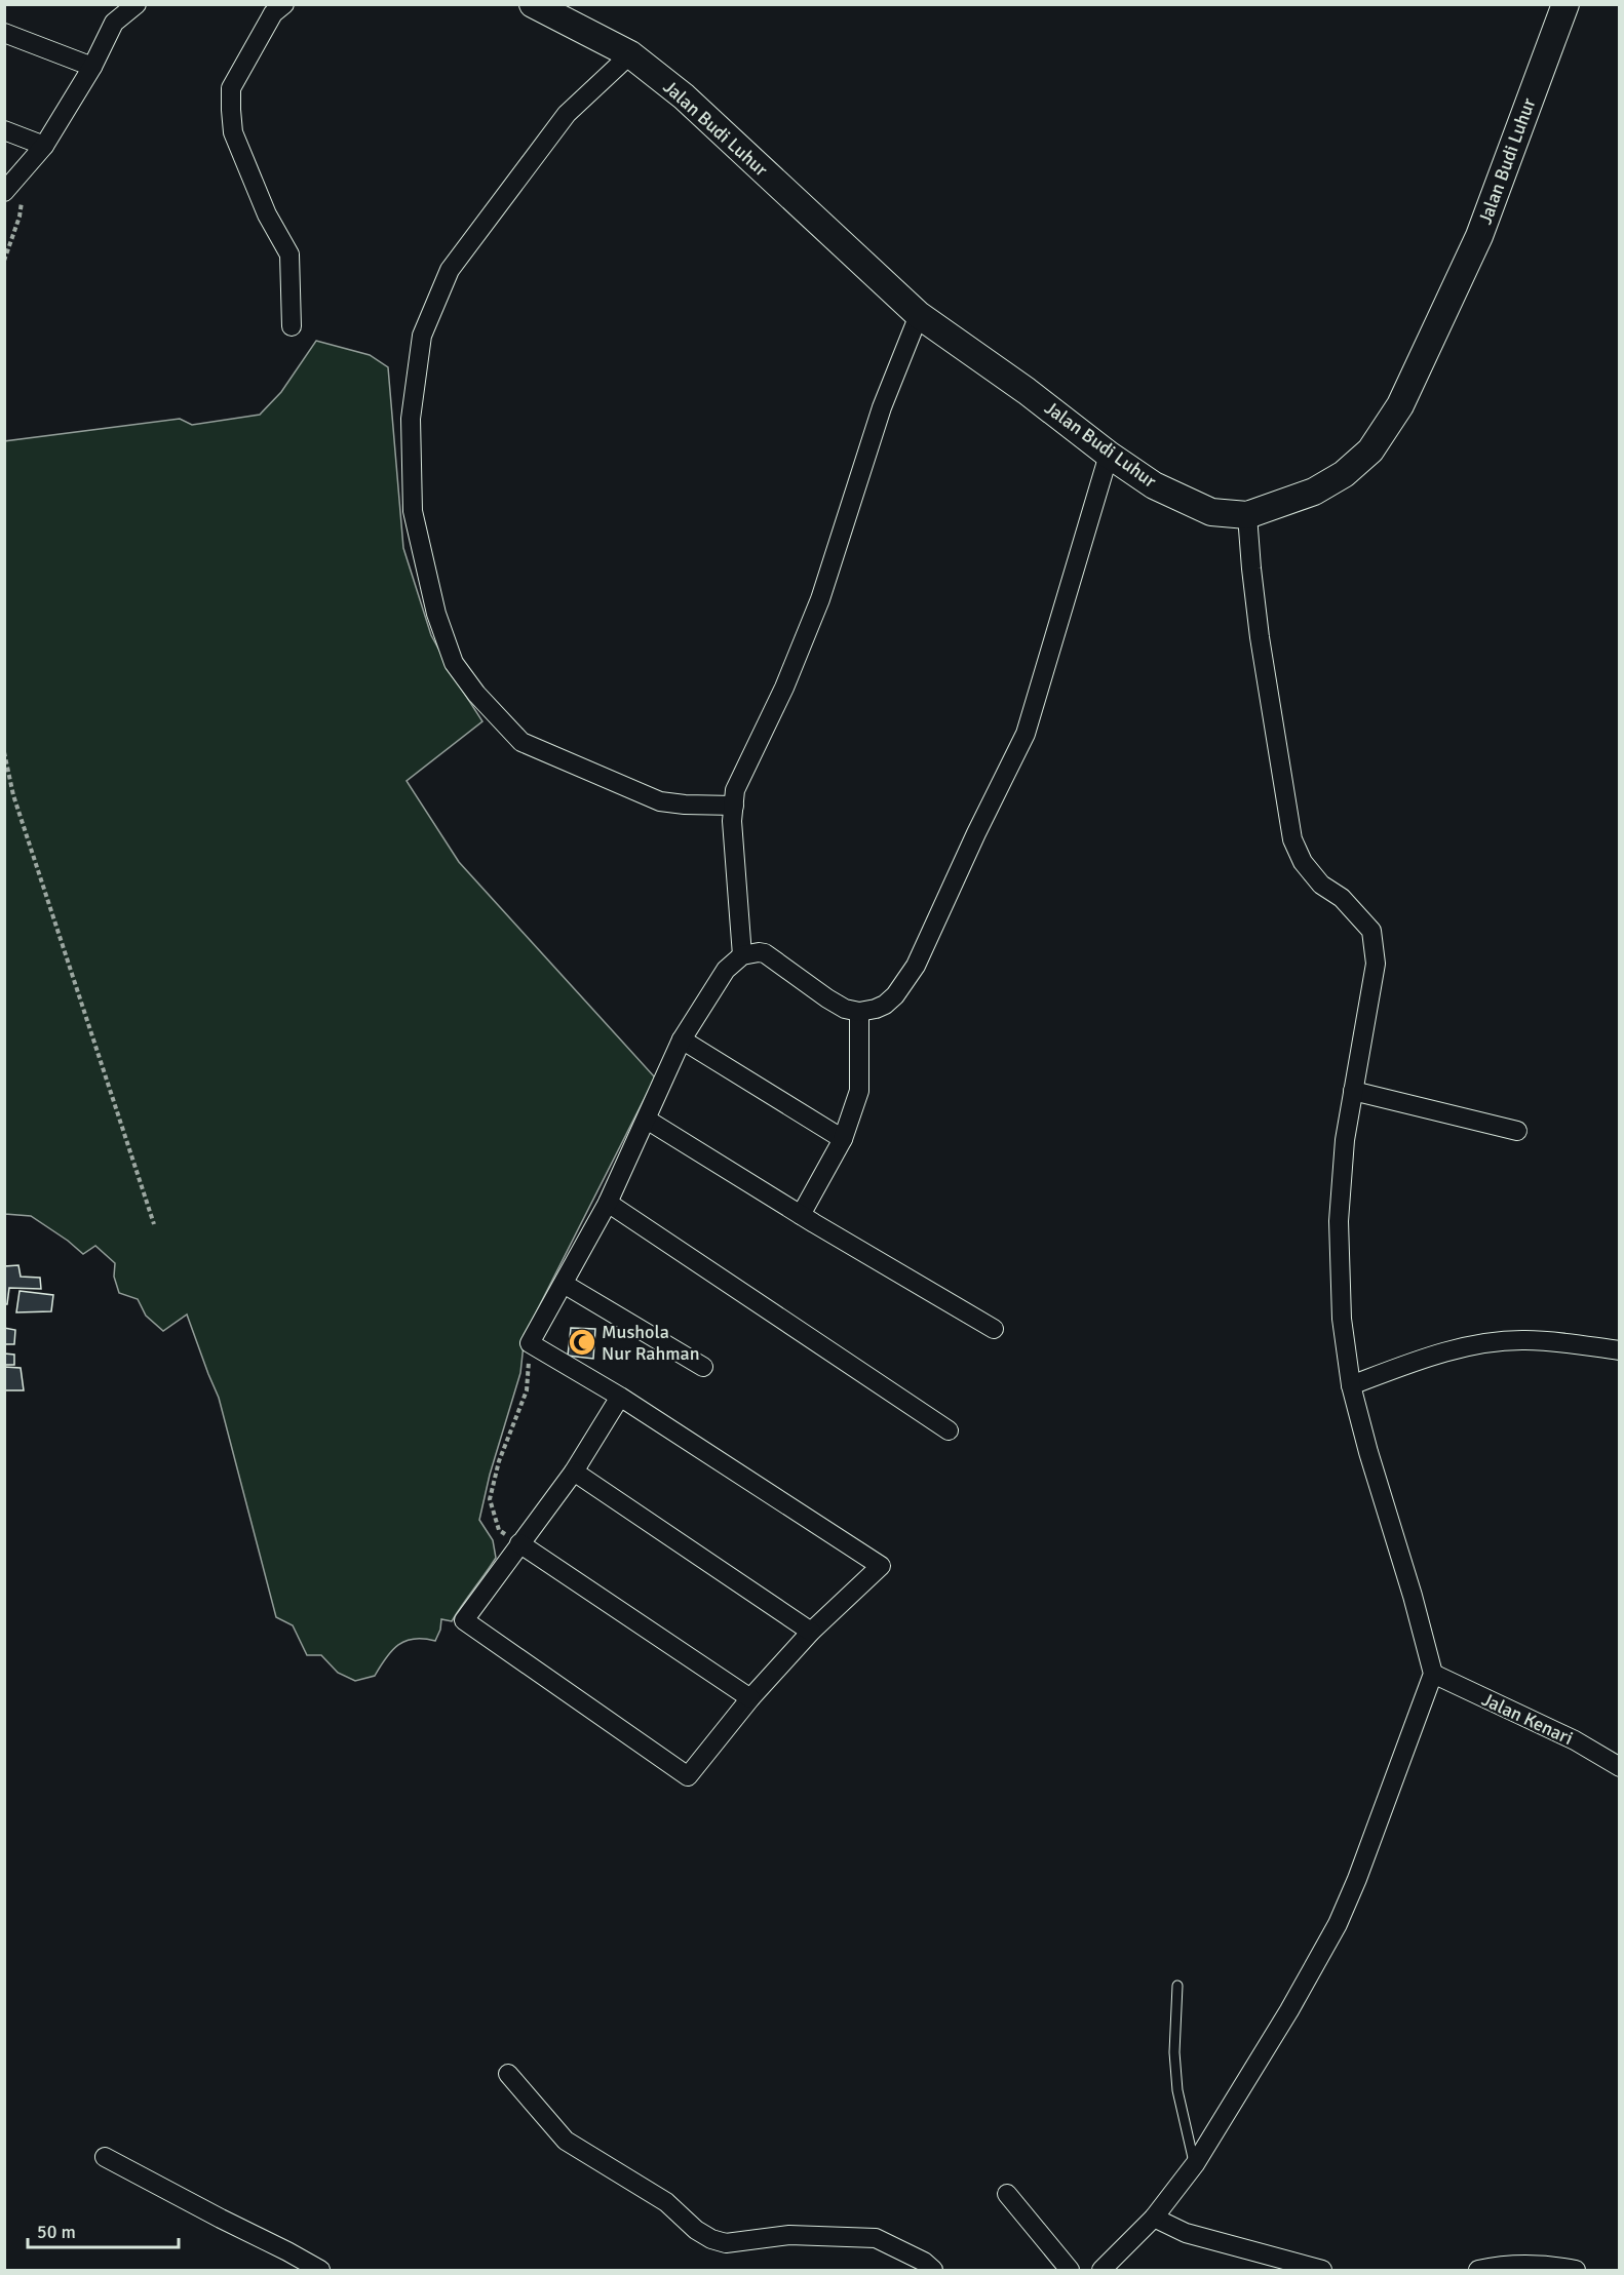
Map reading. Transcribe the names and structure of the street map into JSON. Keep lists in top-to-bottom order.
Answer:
{
  "streets": {
    "main road": ["Jalan Budi Luhur"],
    "street": ["Jalan Kenari"]
  },
  "places": {
    "mosque": ["Mushola Nur Rahman"]
  },
  "scale_bar": "50 m"
}
